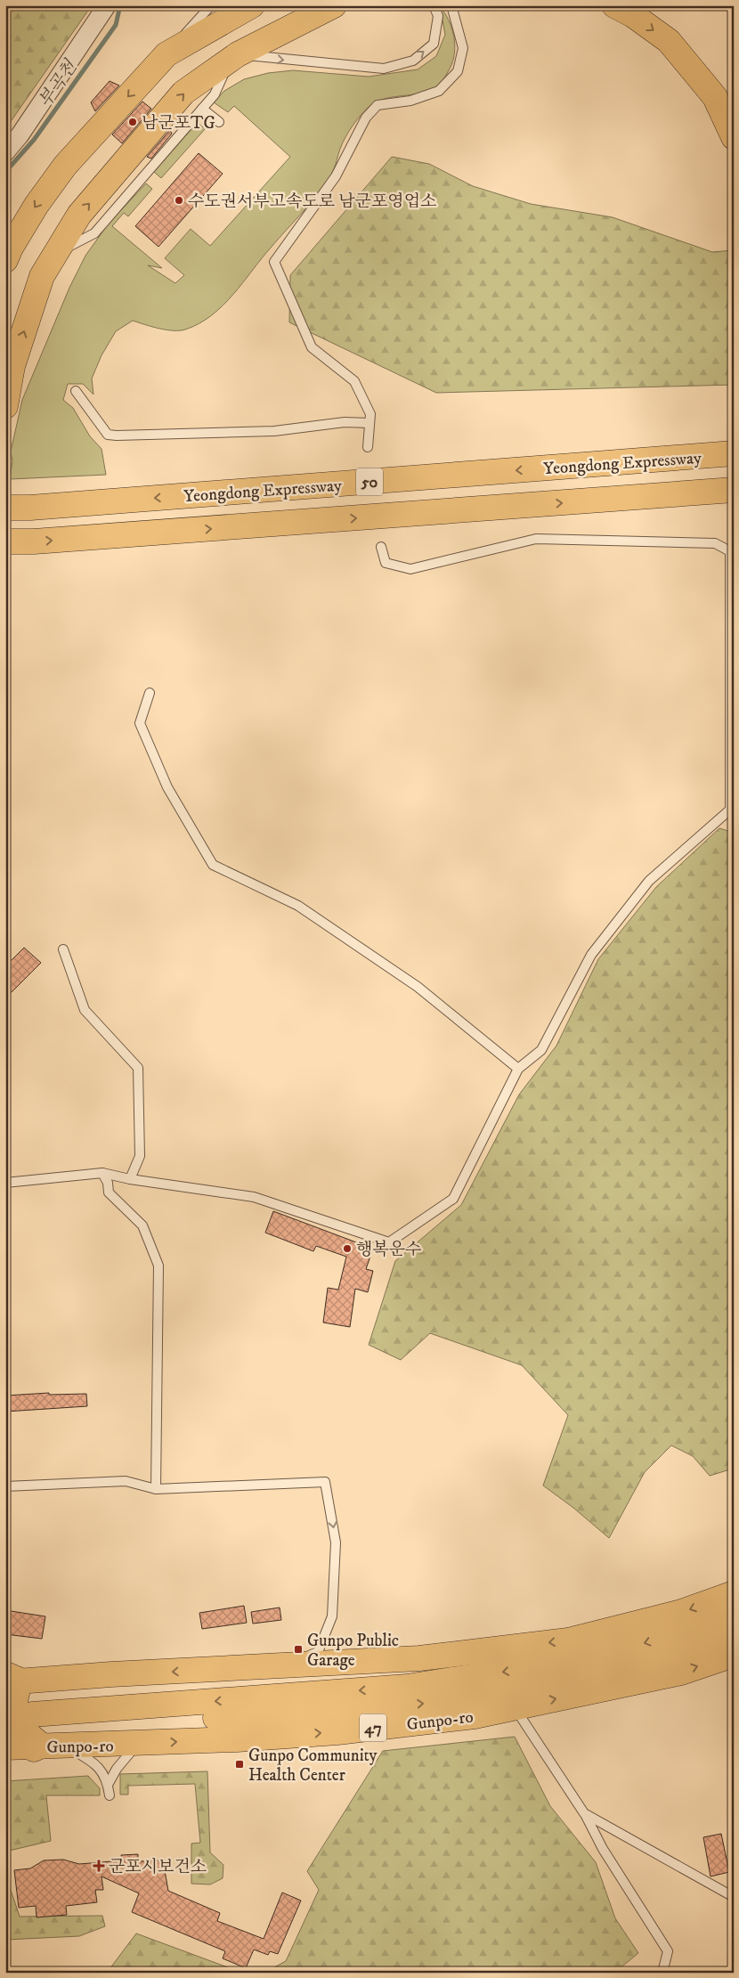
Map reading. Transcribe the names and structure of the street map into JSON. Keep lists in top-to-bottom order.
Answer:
{
  "streets": {
    "main road": [
      "Yeongdong Expressway",
      "50",
      "Gunpo-ro",
      "47"
    ]
  },
  "water": ["부곡천"],
  "places": {
    "other": ["남군포TG", "수도권서부고속도로 남군포영업소", "행복운수"],
    "transit": ["Gunpo Public Garage", "Gunpo Community Health Center"],
    "health": ["군포시보건소"]
  }
}
